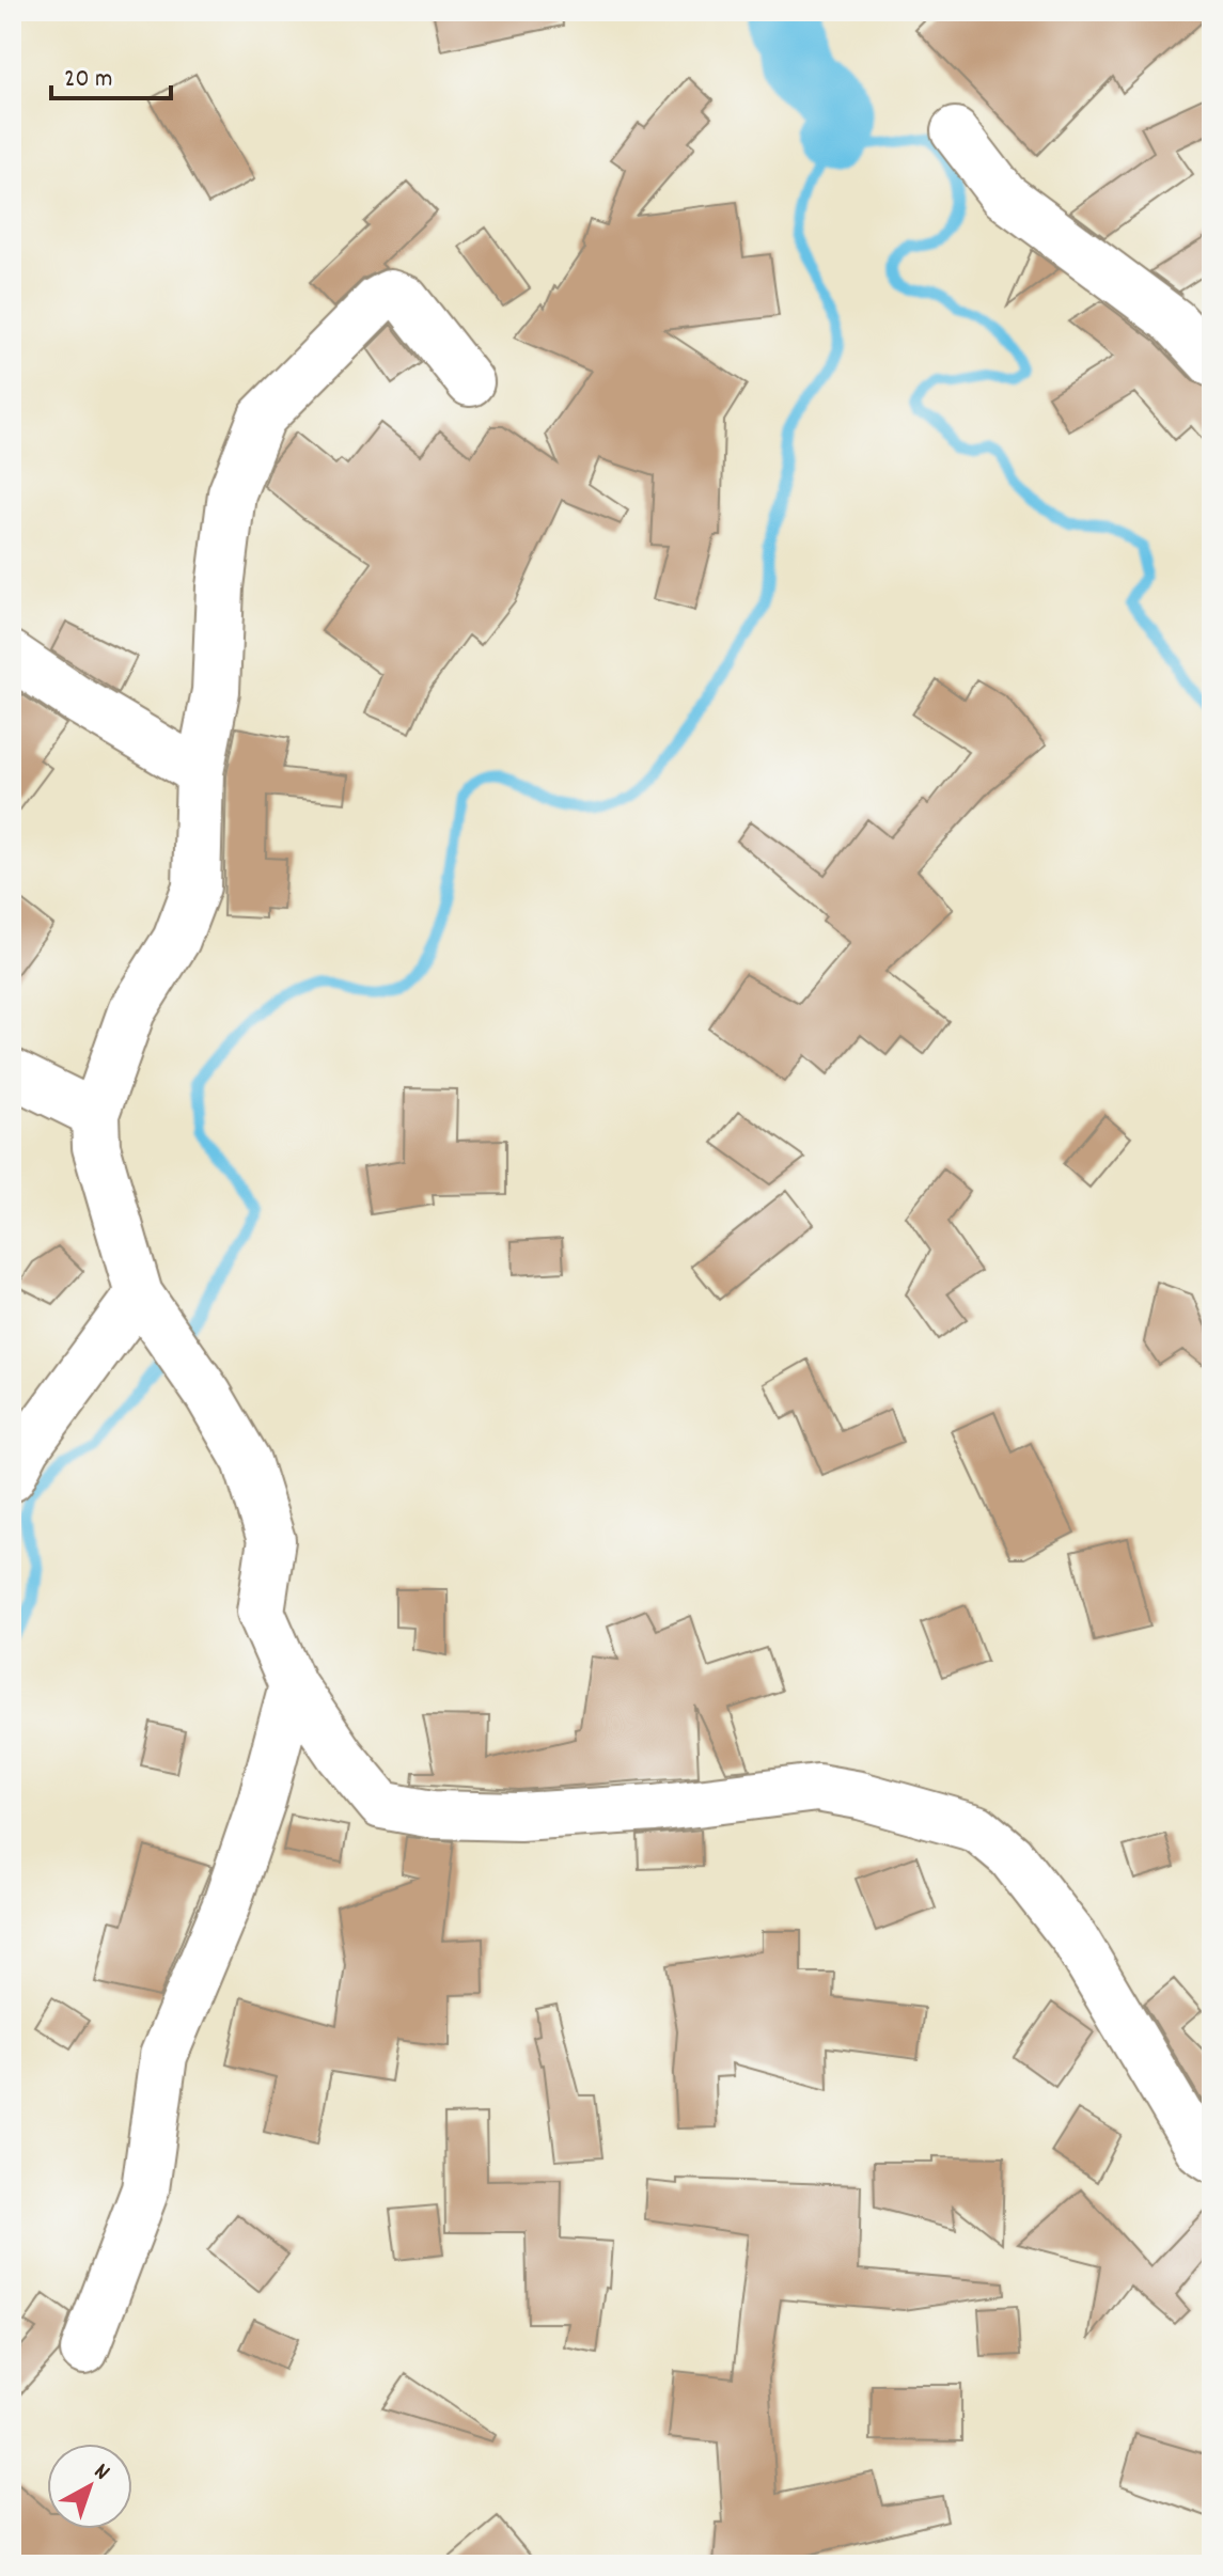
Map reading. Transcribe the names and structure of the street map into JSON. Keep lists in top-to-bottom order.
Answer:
{
  "scale_bar": "20 m",
  "north": "top right"
}
